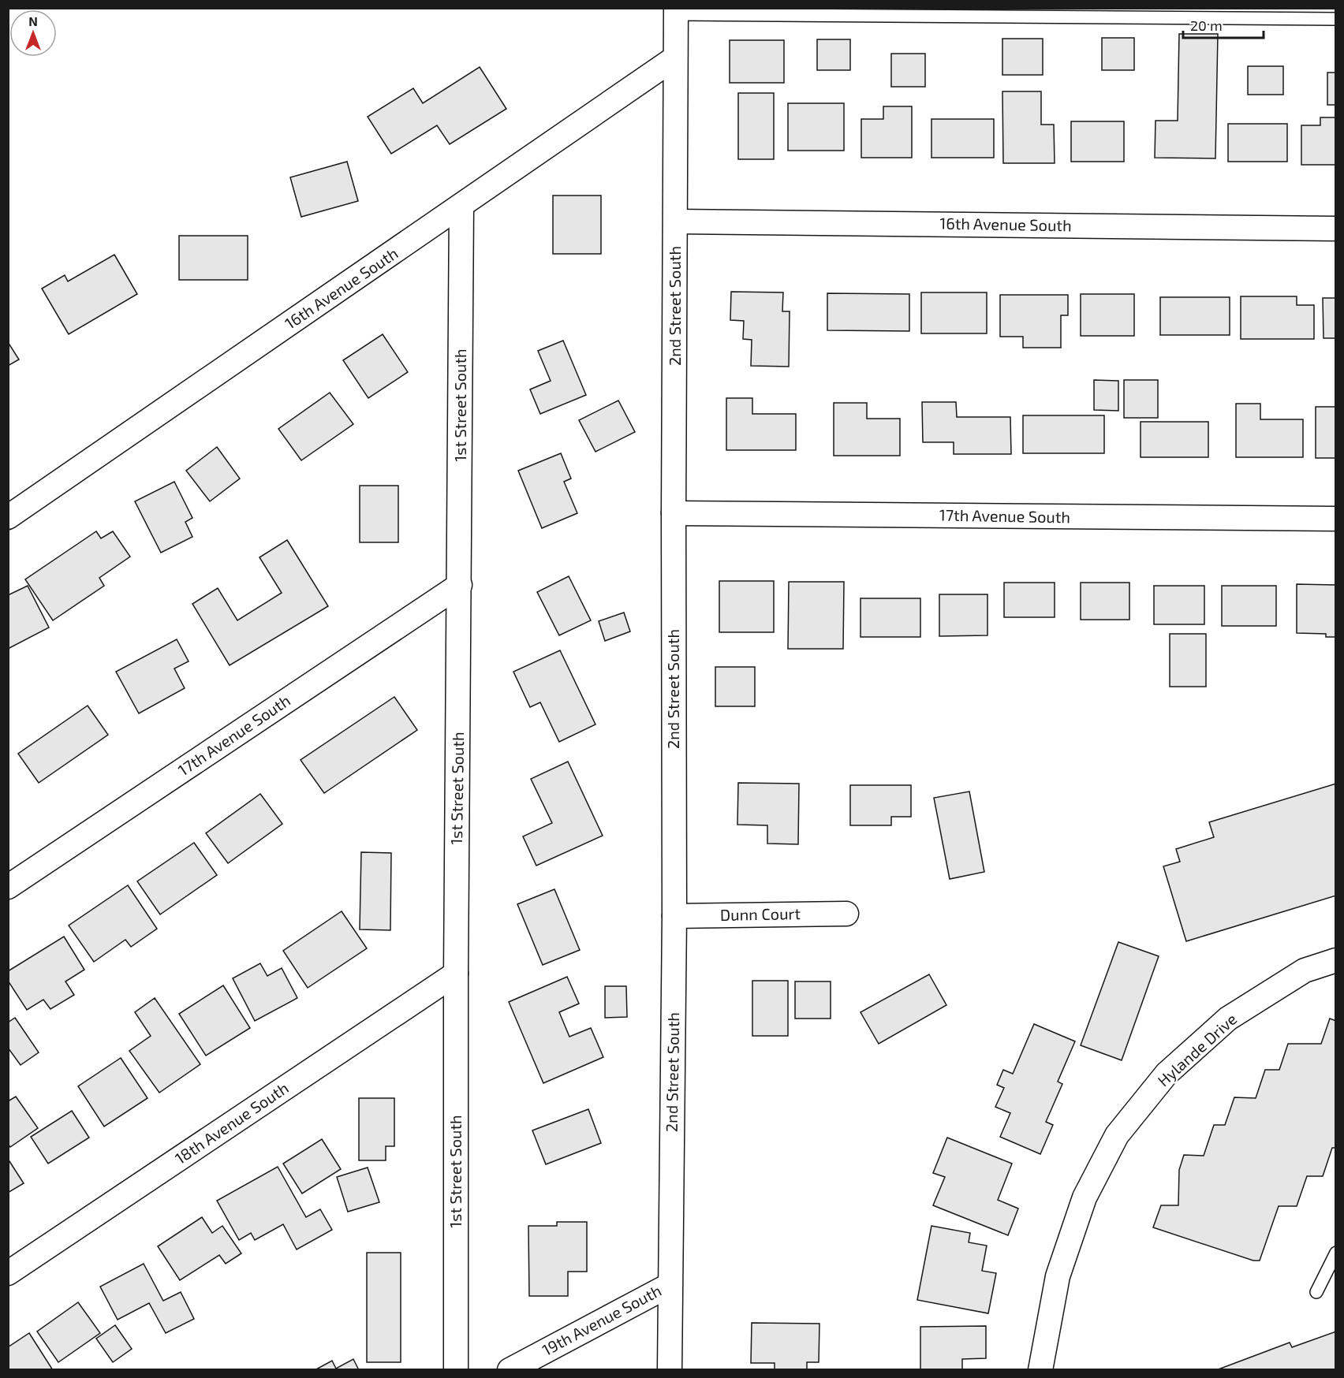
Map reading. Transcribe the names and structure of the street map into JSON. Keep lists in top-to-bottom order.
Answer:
{
  "streets": {
    "street": [
      "16th Avenue South",
      "2nd Street South",
      "1st Street South",
      "17th Avenue South",
      "Dunn Court",
      "Hylande Drive",
      "18th Avenue South",
      "19th Avenue South"
    ]
  },
  "crossings": [
    ["16th Avenue South", "2nd Street South"],
    ["16th Avenue South", "1st Street South"],
    ["2nd Street South", "17th Avenue South"],
    ["2nd Street South", "Dunn Court"],
    ["2nd Street South", "19th Avenue South"],
    ["1st Street South", "17th Avenue South"],
    ["1st Street South", "18th Avenue South"]
  ],
  "scale_bar": "20 m",
  "north": "top"
}
